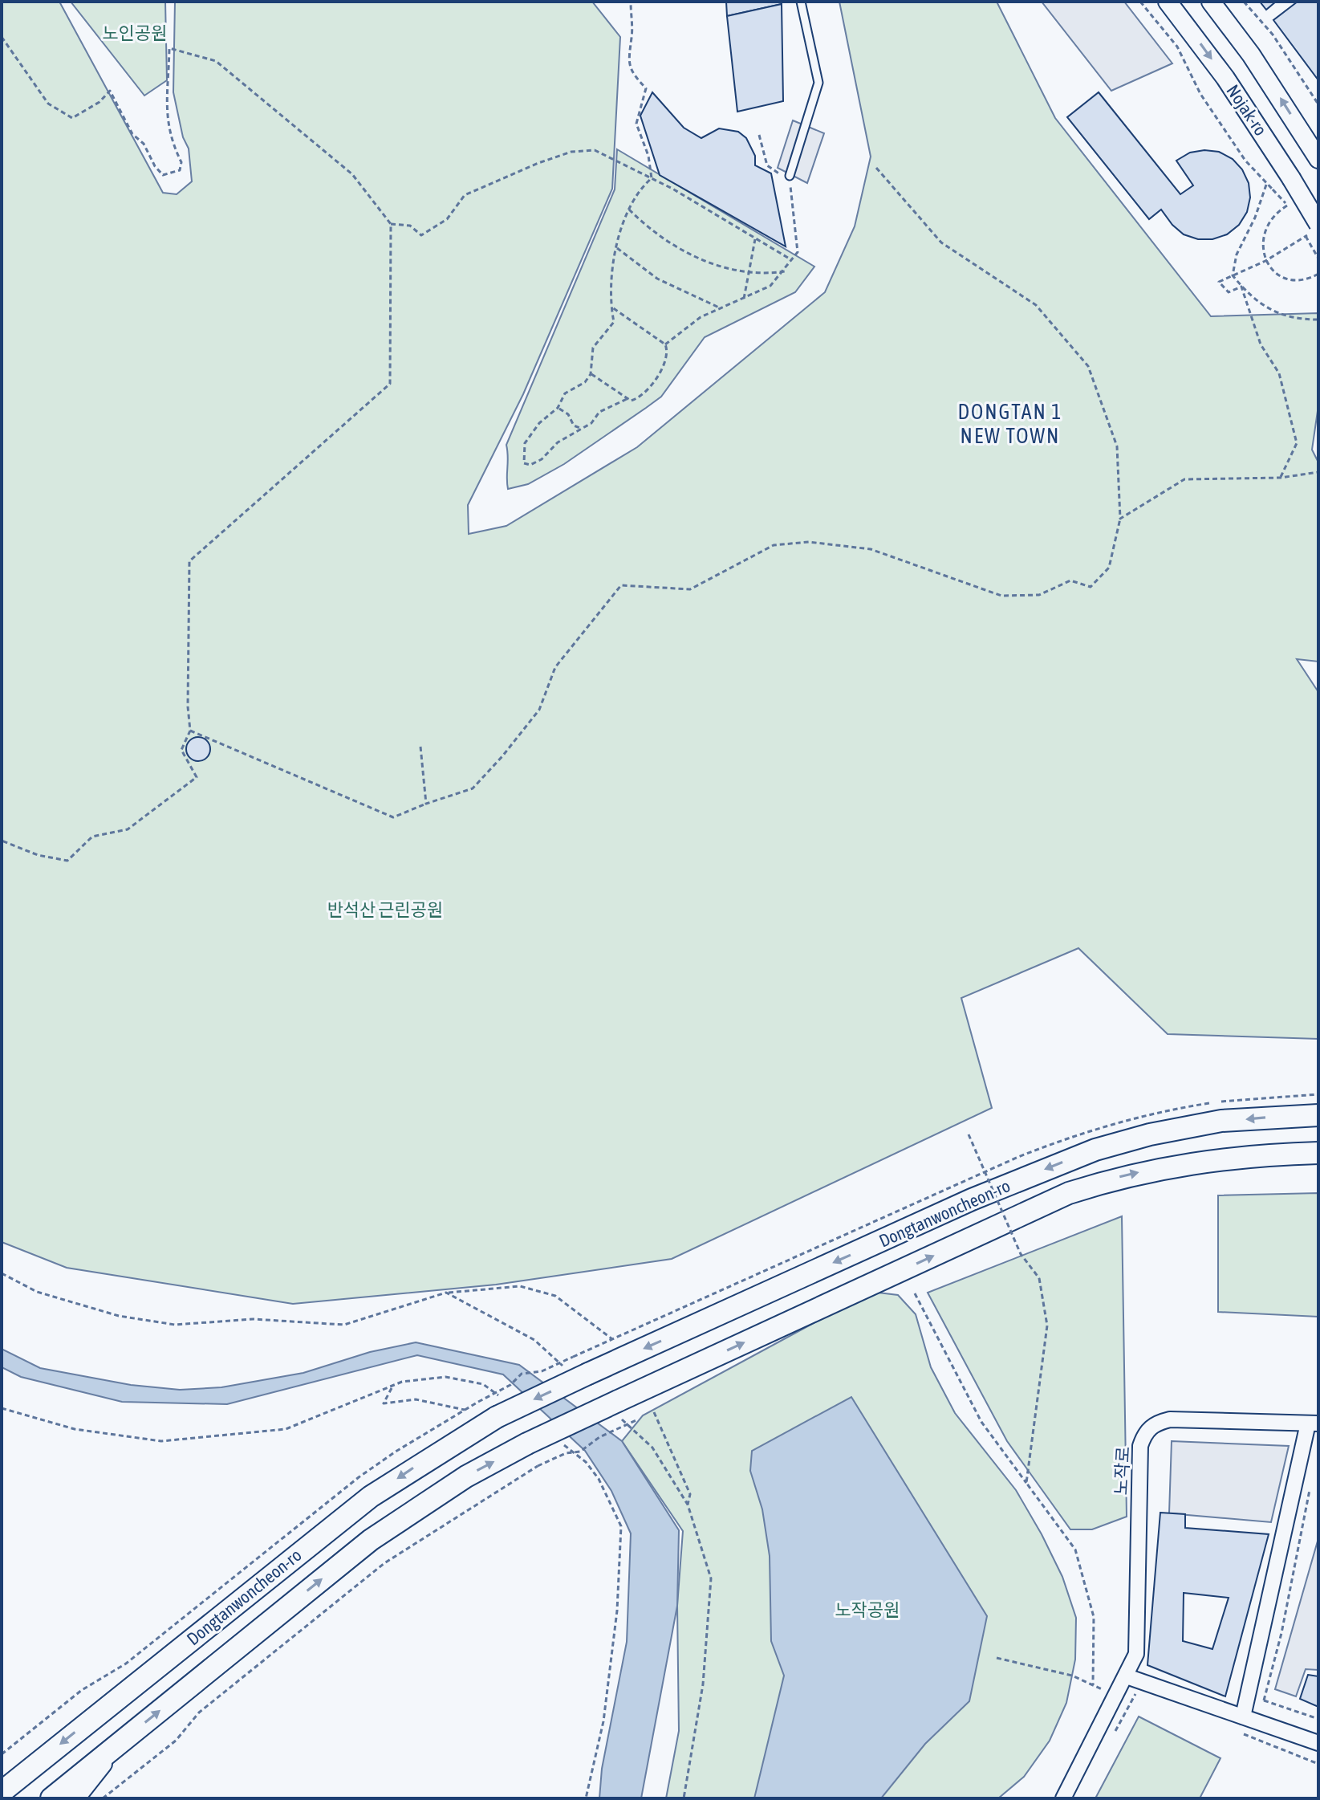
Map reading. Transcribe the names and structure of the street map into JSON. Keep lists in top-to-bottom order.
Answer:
{
  "streets": {
    "main road": ["Dongtanwoncheon-ro"],
    "street": ["Nojak-ro", "노작로"]
  },
  "districts": ["DONGTAN 1 NEW TOWN"],
  "parks": ["노인공원", "반석산 근린공원", "노작공원"]
}
